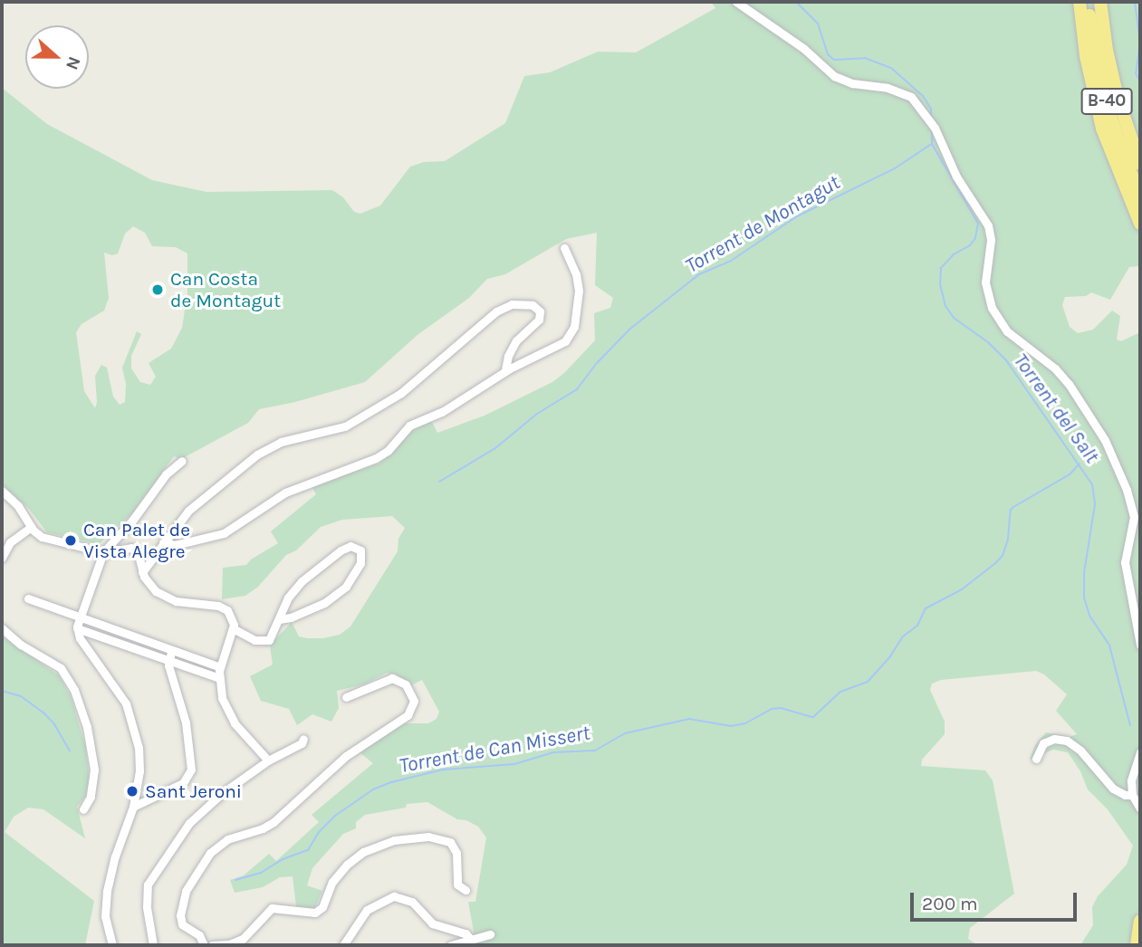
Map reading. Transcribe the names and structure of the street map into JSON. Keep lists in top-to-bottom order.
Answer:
{
  "streets": {
    "highway": ["B-40"]
  },
  "water": ["Torrent de Montagut", "Torrent del Salt", "Torrent de Can Missert"],
  "places": ["Can Costa de Montagut", "Can Palet de Vista Alegre", "Sant Jeroni"],
  "scale_bar": "200 m",
  "north": "right"
}
